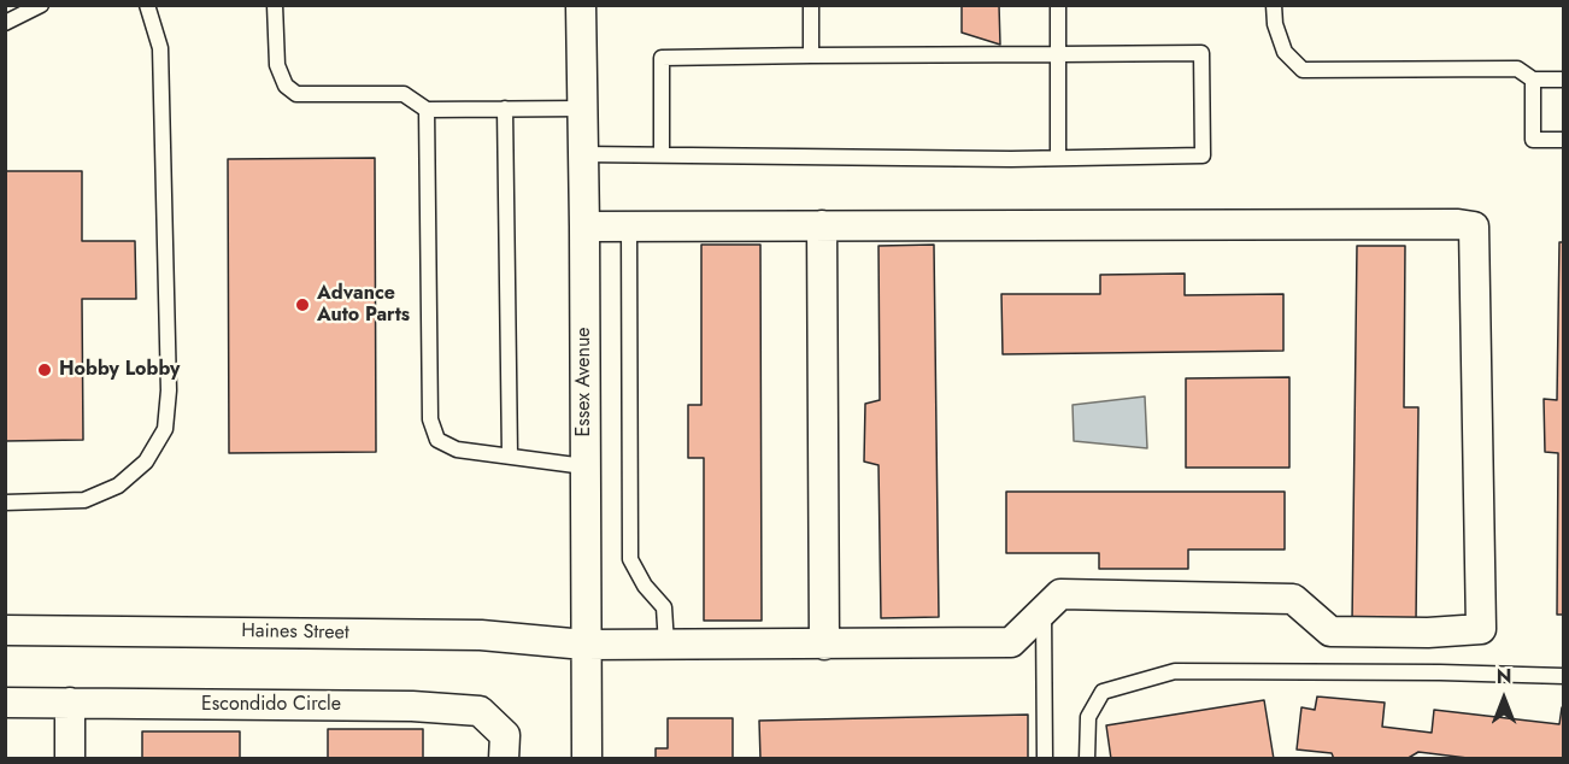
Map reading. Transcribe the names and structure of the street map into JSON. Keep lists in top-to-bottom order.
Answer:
{
  "streets": {
    "street": ["Essex Avenue", "Haines Street", "Escondido Circle"]
  },
  "crossings": [
    ["Essex Avenue", "Haines Street"]
  ],
  "places": ["Advance Auto Parts", "Hobby Lobby"],
  "north": "top"
}
